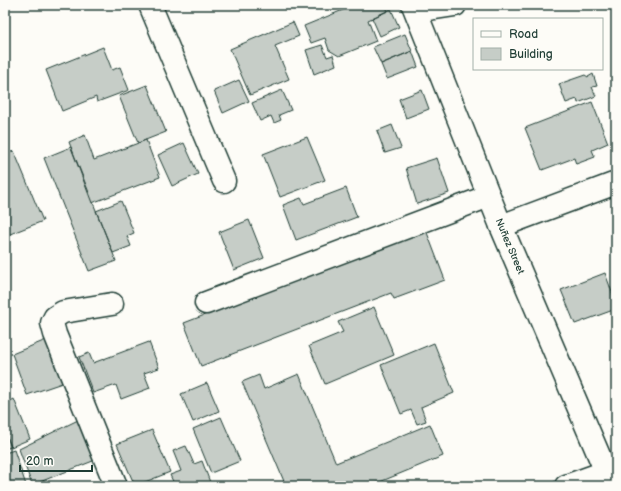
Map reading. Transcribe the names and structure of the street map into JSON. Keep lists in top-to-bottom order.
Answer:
{
  "streets": {
    "street": ["Nuñez Street"]
  },
  "legend": ["Road", "Building"],
  "scale_bar": "20 m"
}
